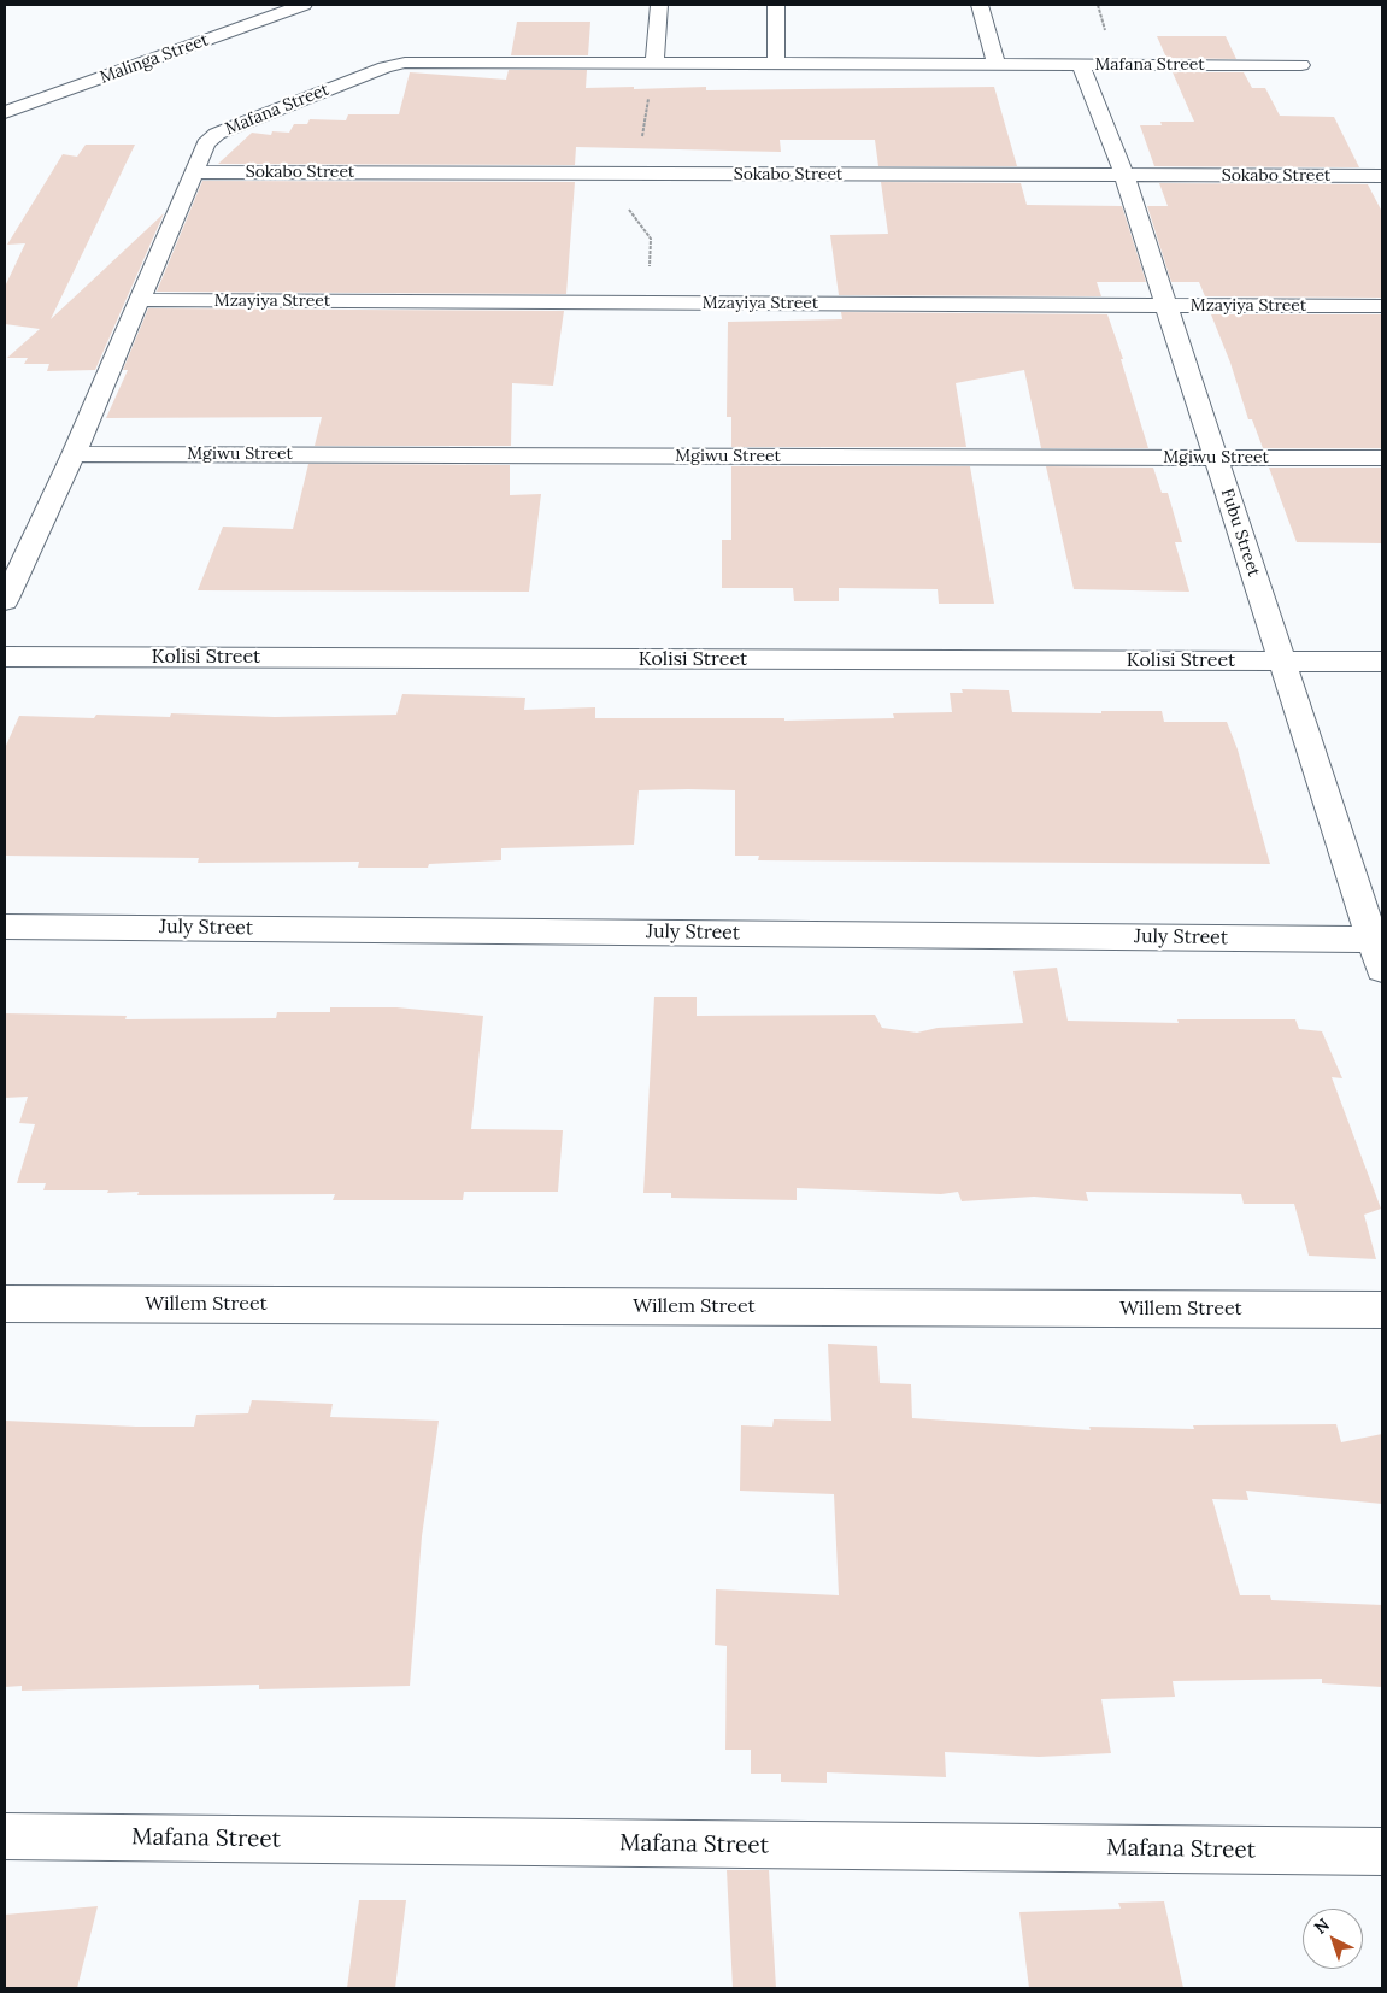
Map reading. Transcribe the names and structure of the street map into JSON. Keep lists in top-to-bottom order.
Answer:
{
  "streets": {
    "street": [
      "Malinga Street",
      "Mafana Street",
      "Sokabo Street",
      "Mzayiya Street",
      "Mgiwu Street",
      "Fubu Street",
      "Kolisi Street",
      "July Street",
      "Willem Street"
    ]
  },
  "crossings": [
    ["Mafana Street", "Sokabo Street"],
    ["Mafana Street", "Mzayiya Street"],
    ["Mafana Street", "Mgiwu Street"],
    ["Mafana Street", "Fubu Street"],
    ["Sokabo Street", "Fubu Street"],
    ["Mzayiya Street", "Fubu Street"],
    ["Mgiwu Street", "Fubu Street"],
    ["Fubu Street", "Kolisi Street"],
    ["Fubu Street", "July Street"]
  ],
  "north": "top left"
}
